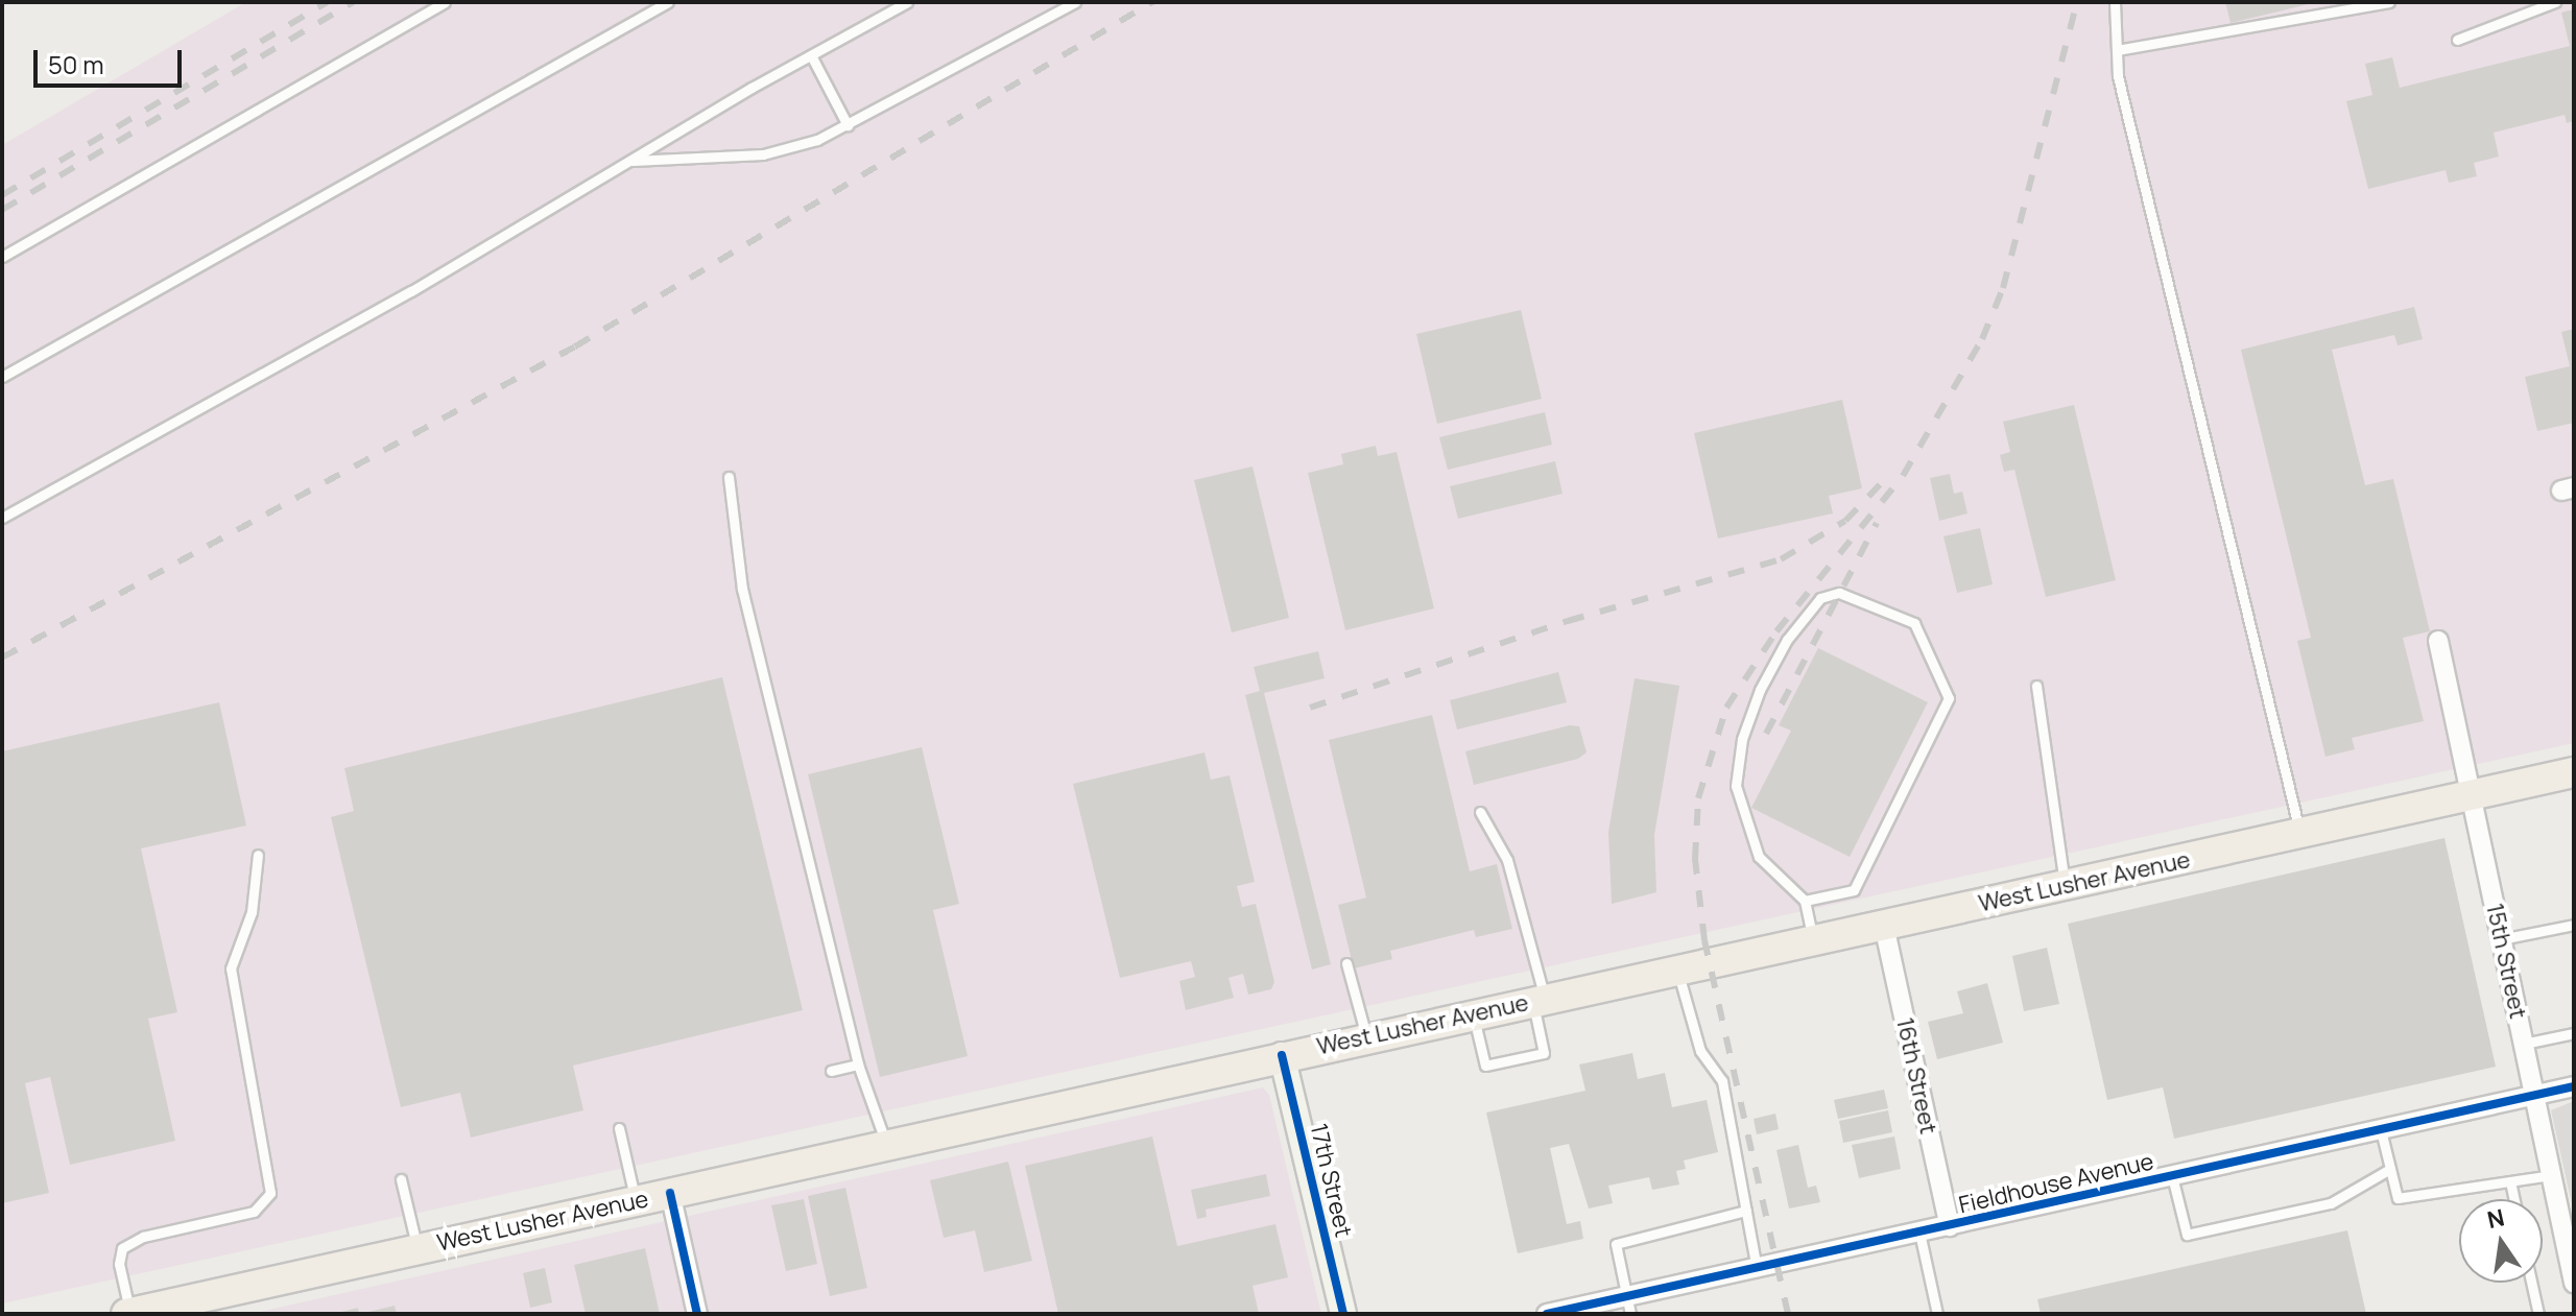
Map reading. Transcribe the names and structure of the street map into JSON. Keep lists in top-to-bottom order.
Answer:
{
  "streets": {
    "main road": ["West Lusher Avenue"],
    "street": [
      "15th Street",
      "16th Street",
      "17th Street",
      "Fieldhouse Avenue"
    ]
  },
  "crossings": [
    ["West Lusher Avenue", "15th Street"],
    ["West Lusher Avenue", "16th Street"],
    ["West Lusher Avenue", "17th Street"],
    ["15th Street", "Fieldhouse Avenue"],
    ["16th Street", "Fieldhouse Avenue"]
  ],
  "scale_bar": "50 m",
  "north": "top"
}
